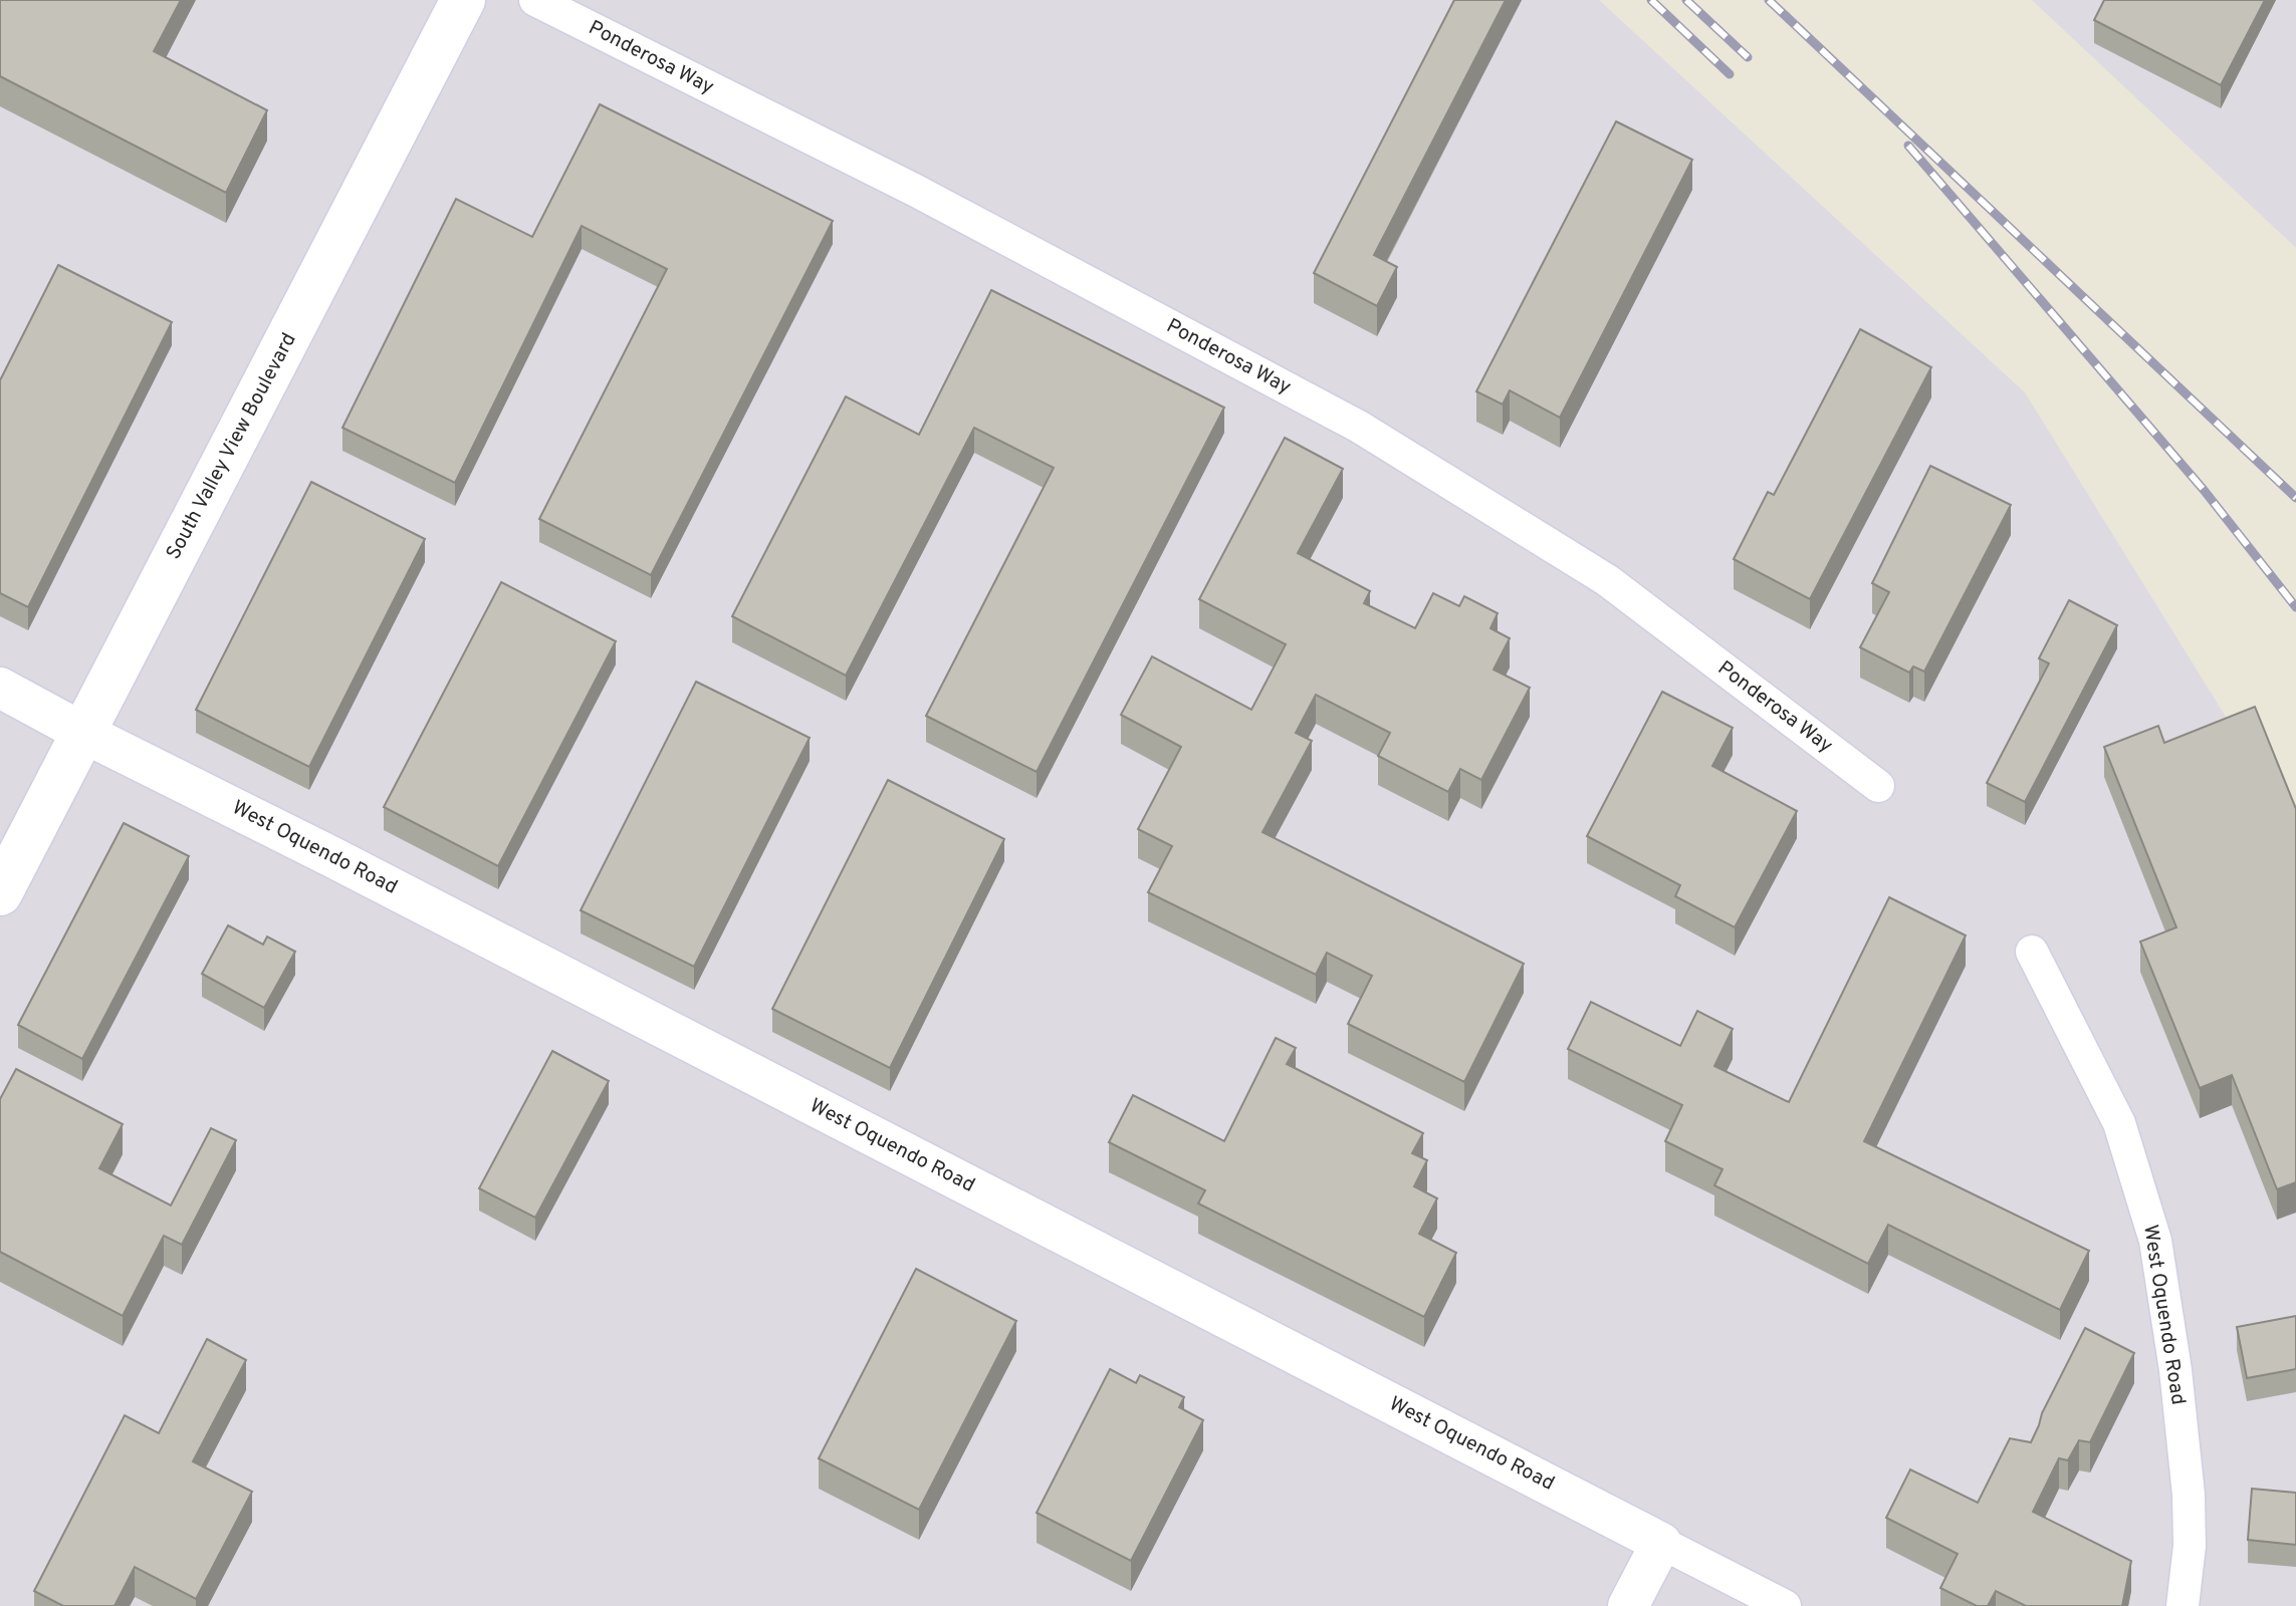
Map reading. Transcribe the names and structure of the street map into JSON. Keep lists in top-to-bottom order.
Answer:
{
  "streets": {
    "main road": ["South Valley View Boulevard"],
    "street": ["Ponderosa Way", "West Oquendo Road"]
  },
  "crossings": [
    ["South Valley View Boulevard", "West Oquendo Road"]
  ]
}
